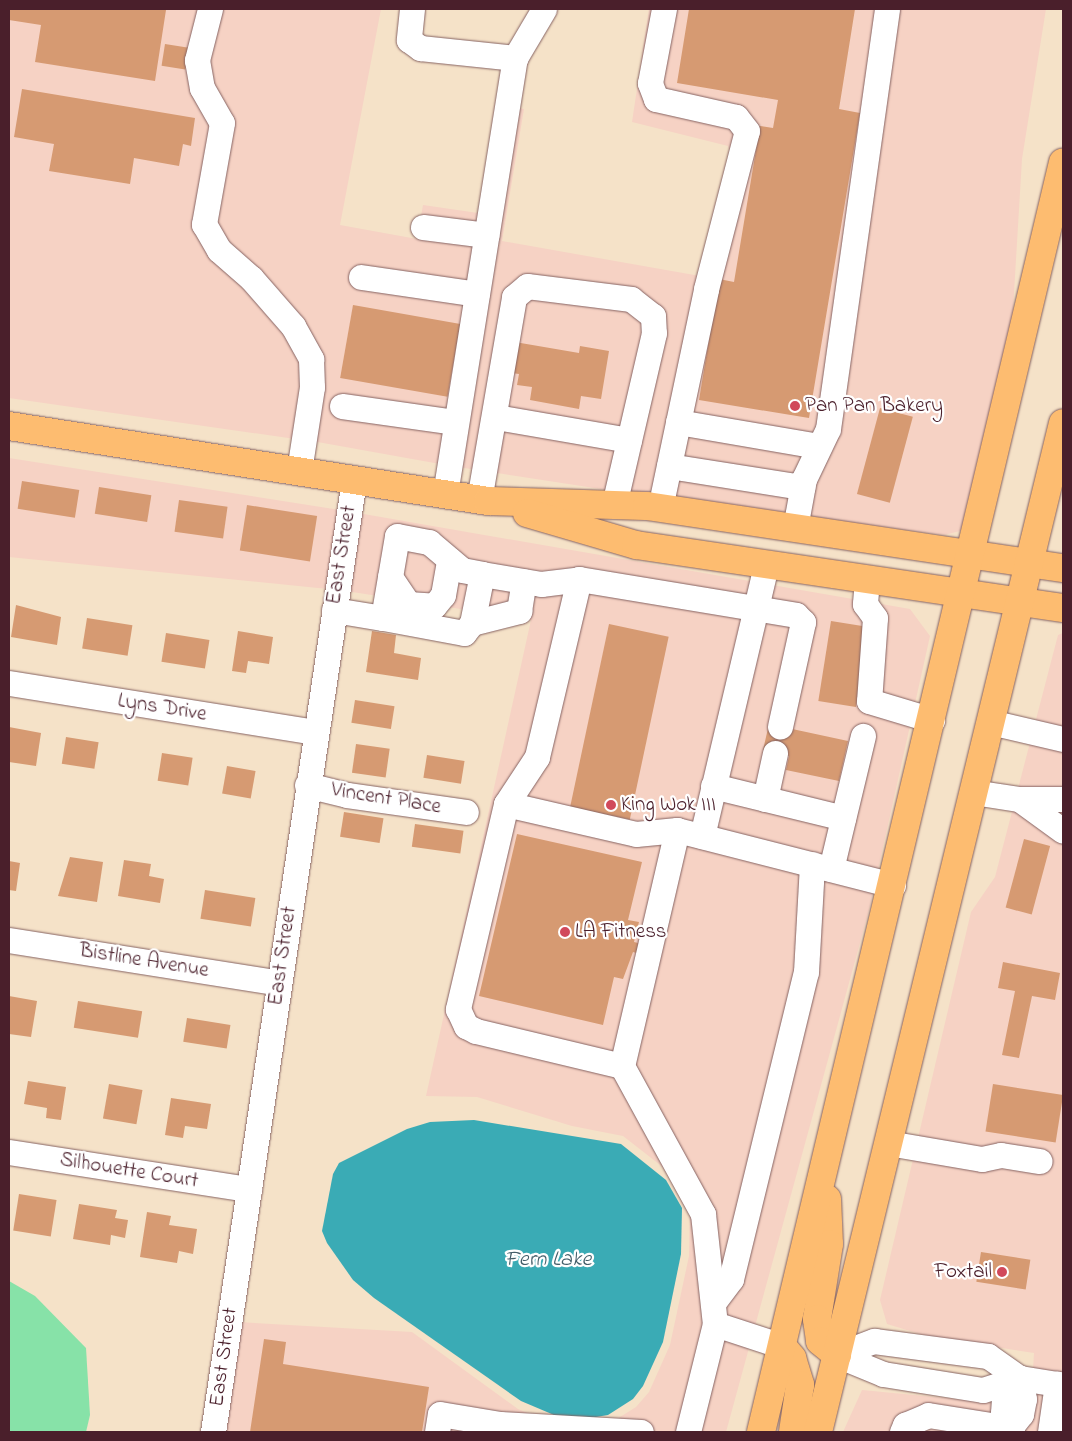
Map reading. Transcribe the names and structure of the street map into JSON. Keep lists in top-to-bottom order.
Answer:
{
  "streets": {
    "street": [
      "East Street",
      "Lyns Drive",
      "Vincent Place",
      "Bistline Avenue",
      "Silhouette Court"
    ]
  },
  "crossings": [
    ["East Street", "Lyns Drive"],
    ["East Street", "Vincent Place"],
    ["East Street", "Bistline Avenue"],
    ["East Street", "Silhouette Court"]
  ],
  "water": ["Fern Lake"],
  "places": [
    "Pan Pan Bakery",
    "King Wok III",
    "LA Fitness",
    "Foxtail"
  ]
}
